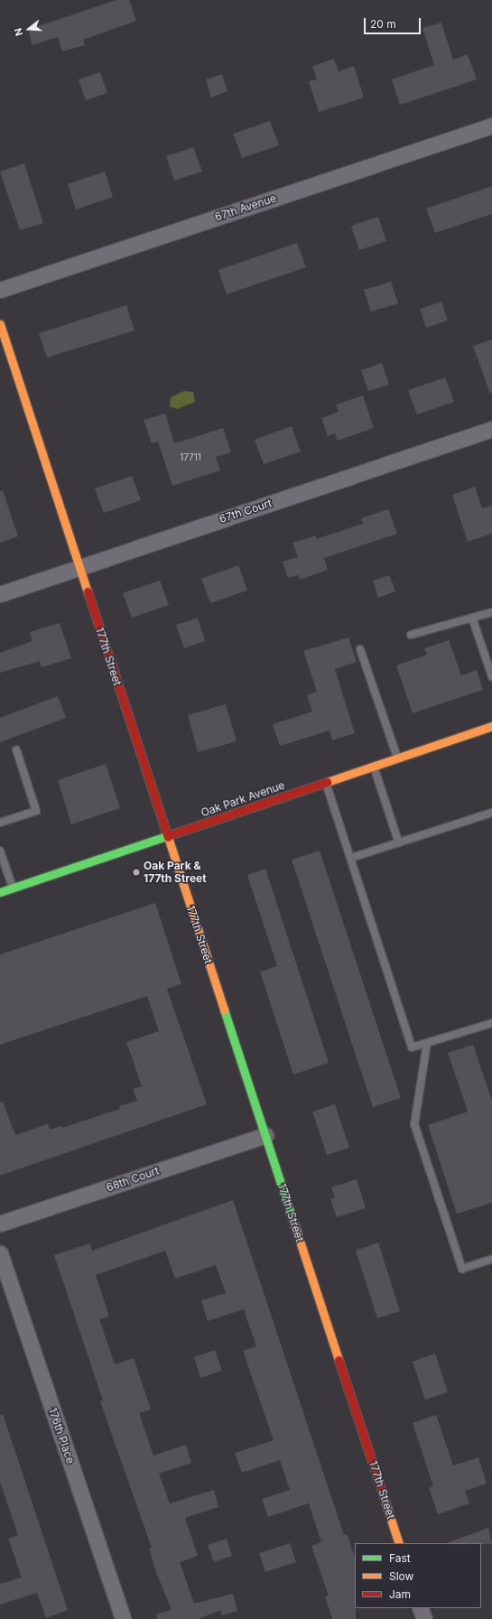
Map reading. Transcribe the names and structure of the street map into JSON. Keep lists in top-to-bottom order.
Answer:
{
  "streets": {
    "street": [
      "67th Avenue",
      "67th Court",
      "177th Street",
      "Oak Park Avenue",
      "68th Court",
      "176th Place"
    ]
  },
  "crossings": [
    ["67th Court", "177th Street"],
    ["177th Street", "Oak Park Avenue"],
    ["177th Street", "68th Court"]
  ],
  "places": ["Oak Park & 177th Street"],
  "house_numbers": ["17711"],
  "legend": ["Fast", "Slow", "Jam"],
  "scale_bar": "20 m",
  "north": "left"
}
